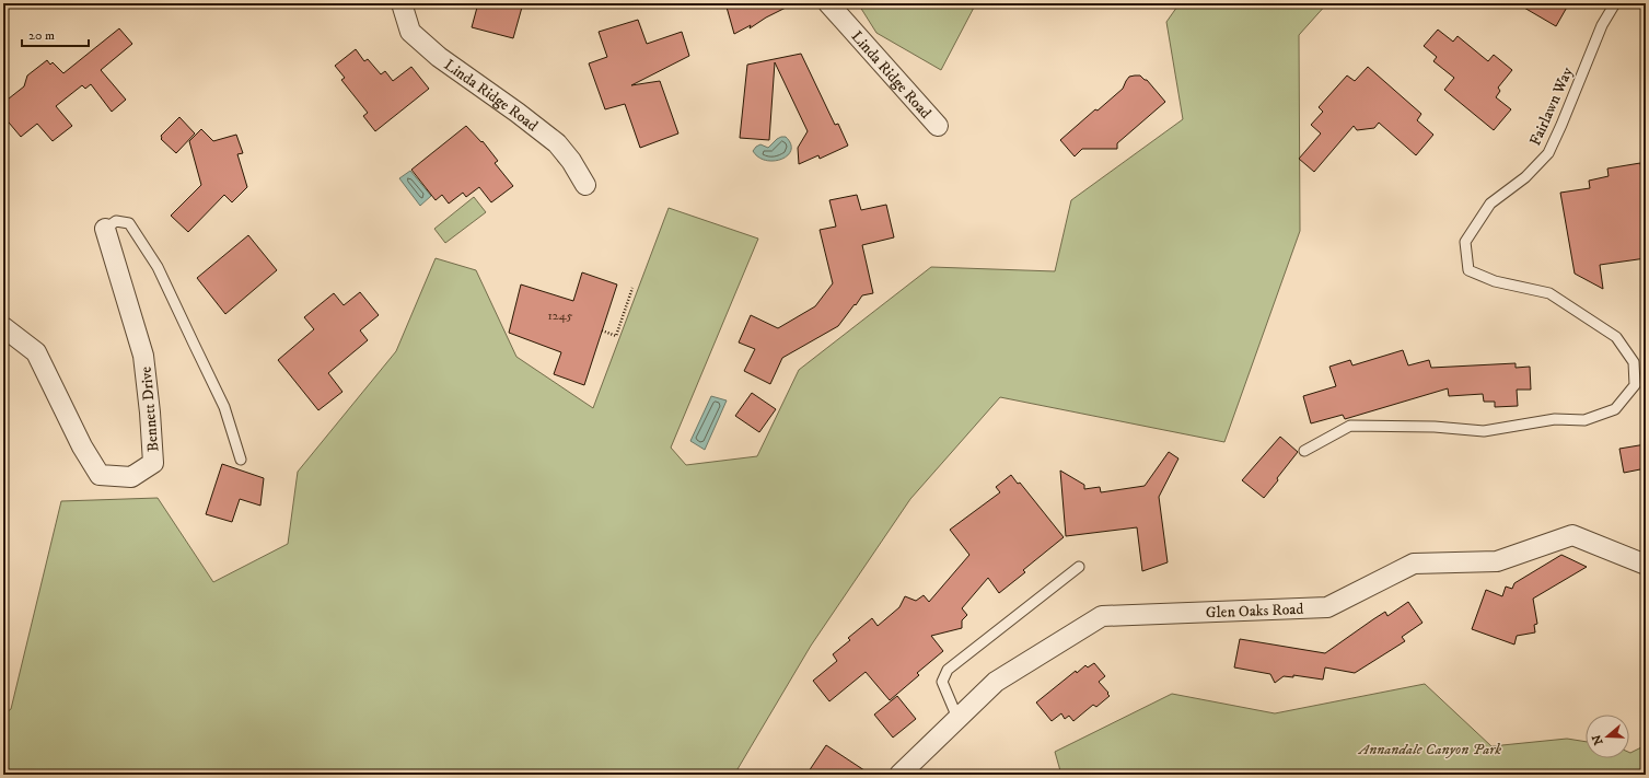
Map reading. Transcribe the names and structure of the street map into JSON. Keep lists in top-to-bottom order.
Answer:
{
  "streets": {
    "street": ["Linda Ridge Road", "Bennett Drive", "Glen Oaks Road"],
    "lane": ["Fairlawn Way"]
  },
  "parks": ["Annandale Canyon Park"],
  "house_numbers": ["1245"],
  "scale_bar": "20 m",
  "north": "left"
}
